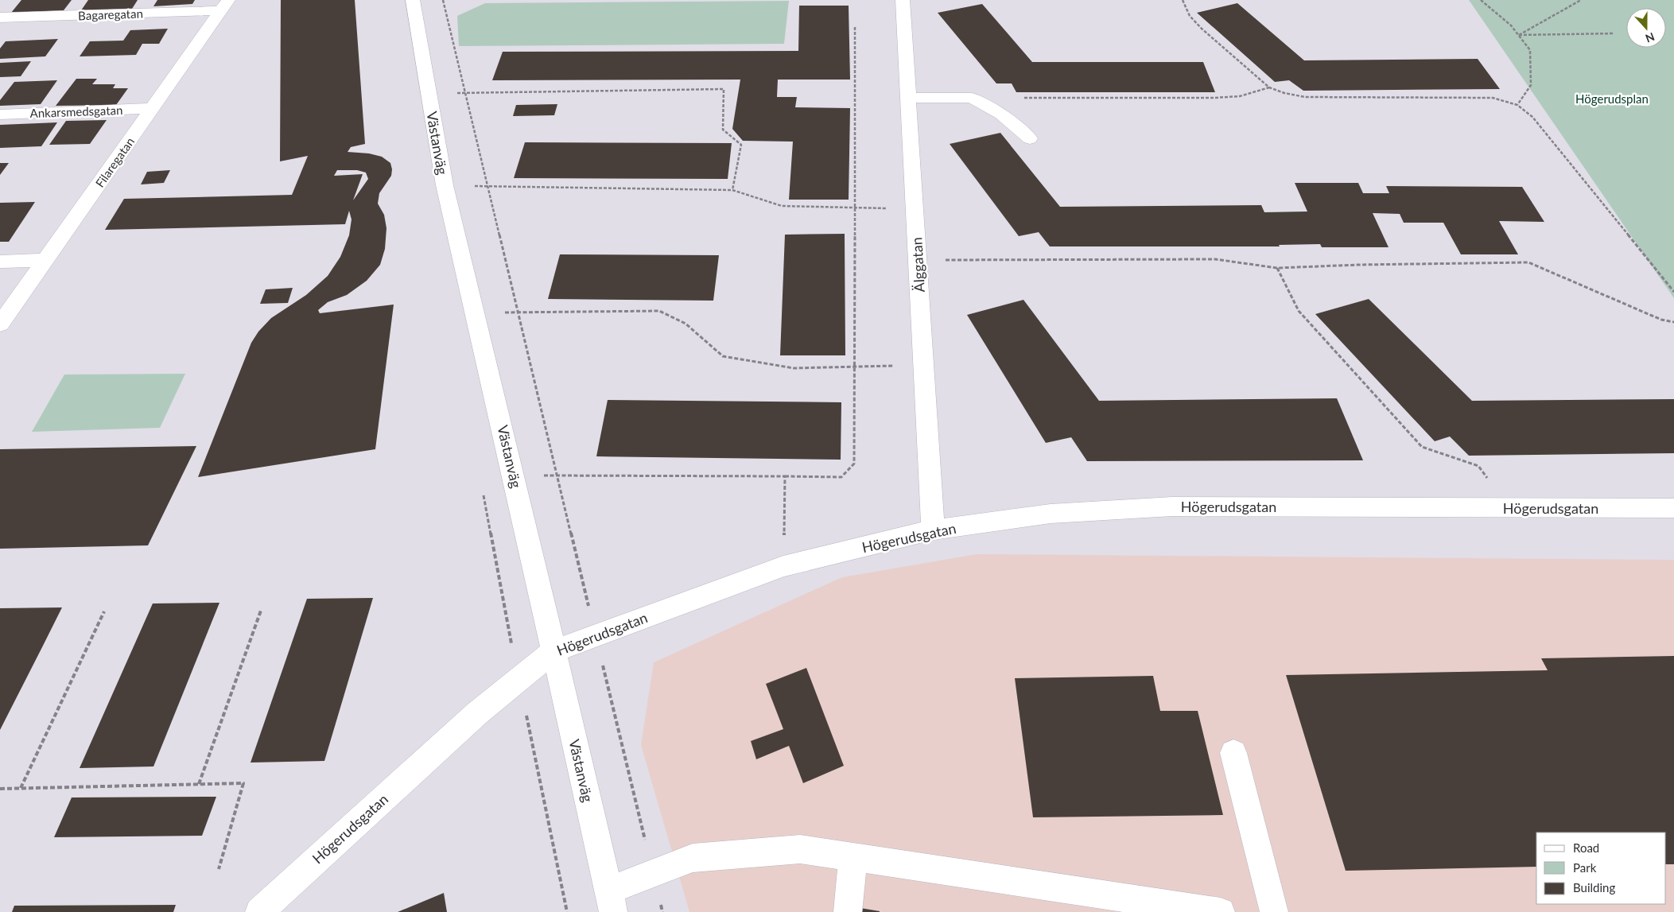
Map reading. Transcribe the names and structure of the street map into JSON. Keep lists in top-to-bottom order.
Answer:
{
  "streets": {
    "street": [
      "Bagaregatan",
      "Ankarsmedsgatan",
      "Västanväg",
      "Filaregatan",
      "Älggatan",
      "Högerudsgatan"
    ]
  },
  "crossings": [
    ["Bagaregatan", "Filaregatan"],
    ["Ankarsmedsgatan", "Filaregatan"],
    ["Västanväg", "Högerudsgatan"],
    ["Älggatan", "Högerudsgatan"]
  ],
  "parks": ["Högerudsplan"],
  "legend": ["Road", "Park", "Building"],
  "north": "bottom"
}
